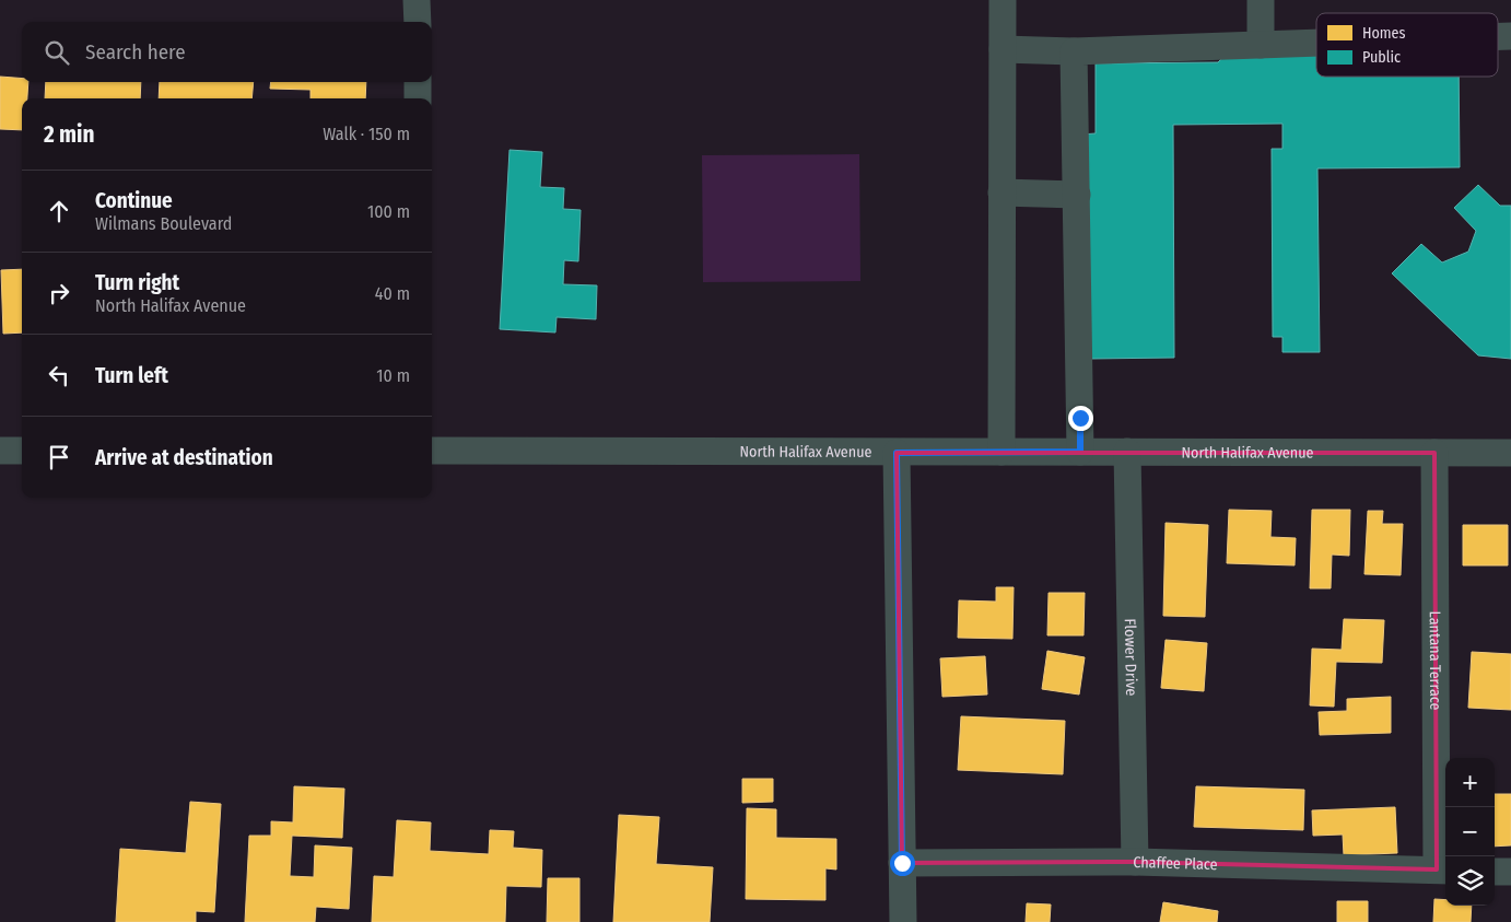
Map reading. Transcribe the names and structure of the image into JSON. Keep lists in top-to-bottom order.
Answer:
{
  "streets": {
    "street": [
      "North Halifax Avenue",
      "Flower Drive",
      "Lantana Terrace",
      "Chaffee Place"
    ]
  },
  "crossings": [
    ["North Halifax Avenue", "Flower Drive"],
    ["North Halifax Avenue", "Lantana Terrace"],
    ["Flower Drive", "Chaffee Place"],
    ["Lantana Terrace", "Chaffee Place"]
  ],
  "legend": ["Homes", "Public"],
  "page": {
    "search": "Search here",
    "heading": ["2 min", "Walk · 150 m"],
    "list": [
      ["Continue", "Wilmans Boulevard", "100 m"],
      ["Turn right", "North Halifax Avenue", "40 m"],
      ["Turn left", "10 m"],
      "Arrive at destination"
    ],
    "map_buttons": ["+", "−"]
  }
}
